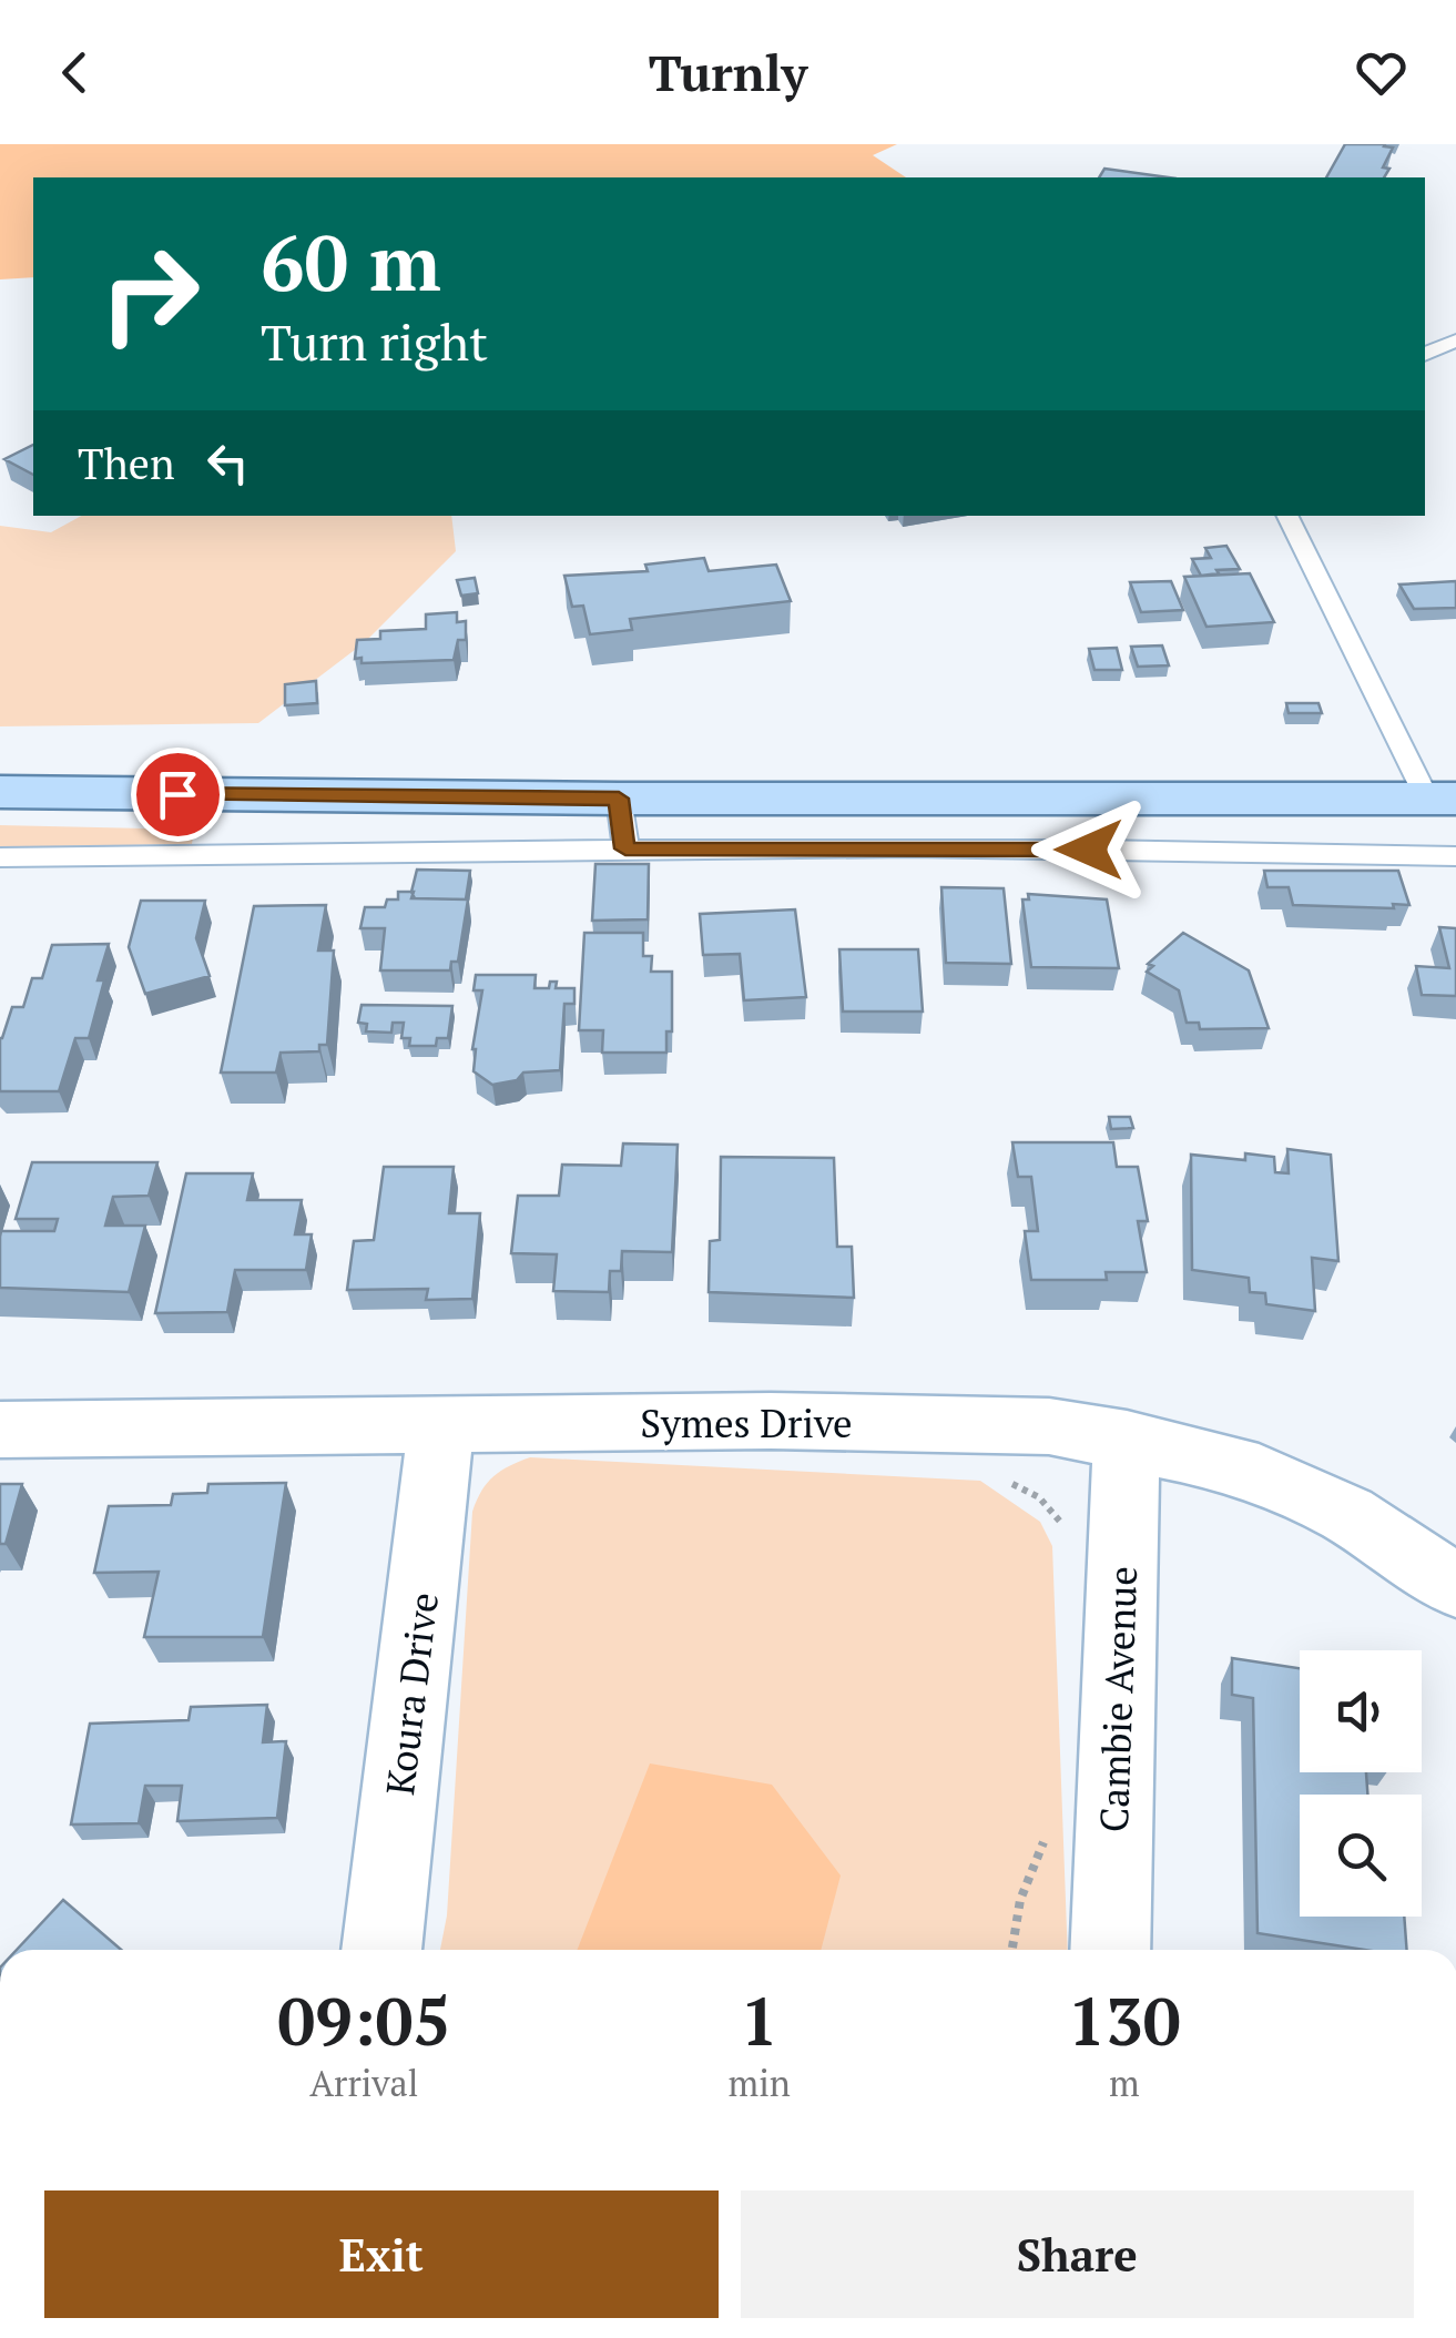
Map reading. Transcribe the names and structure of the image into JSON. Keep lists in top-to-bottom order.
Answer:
{
  "streets": {
    "street": ["Symes Drive", "Koura Drive", "Cambie Avenue"]
  },
  "crossings": [
    ["Symes Drive", "Koura Drive"],
    ["Symes Drive", "Cambie Avenue"]
  ],
  "page": {
    "header": "Turnly",
    "turn": ["60 m", "Turn right"],
    "then": "Then",
    "eta": [
      "09:05",
      "Arrival",
      "1",
      "min",
      "130",
      "m"
    ],
    "buttons": ["Exit", "Share"]
  }
}
